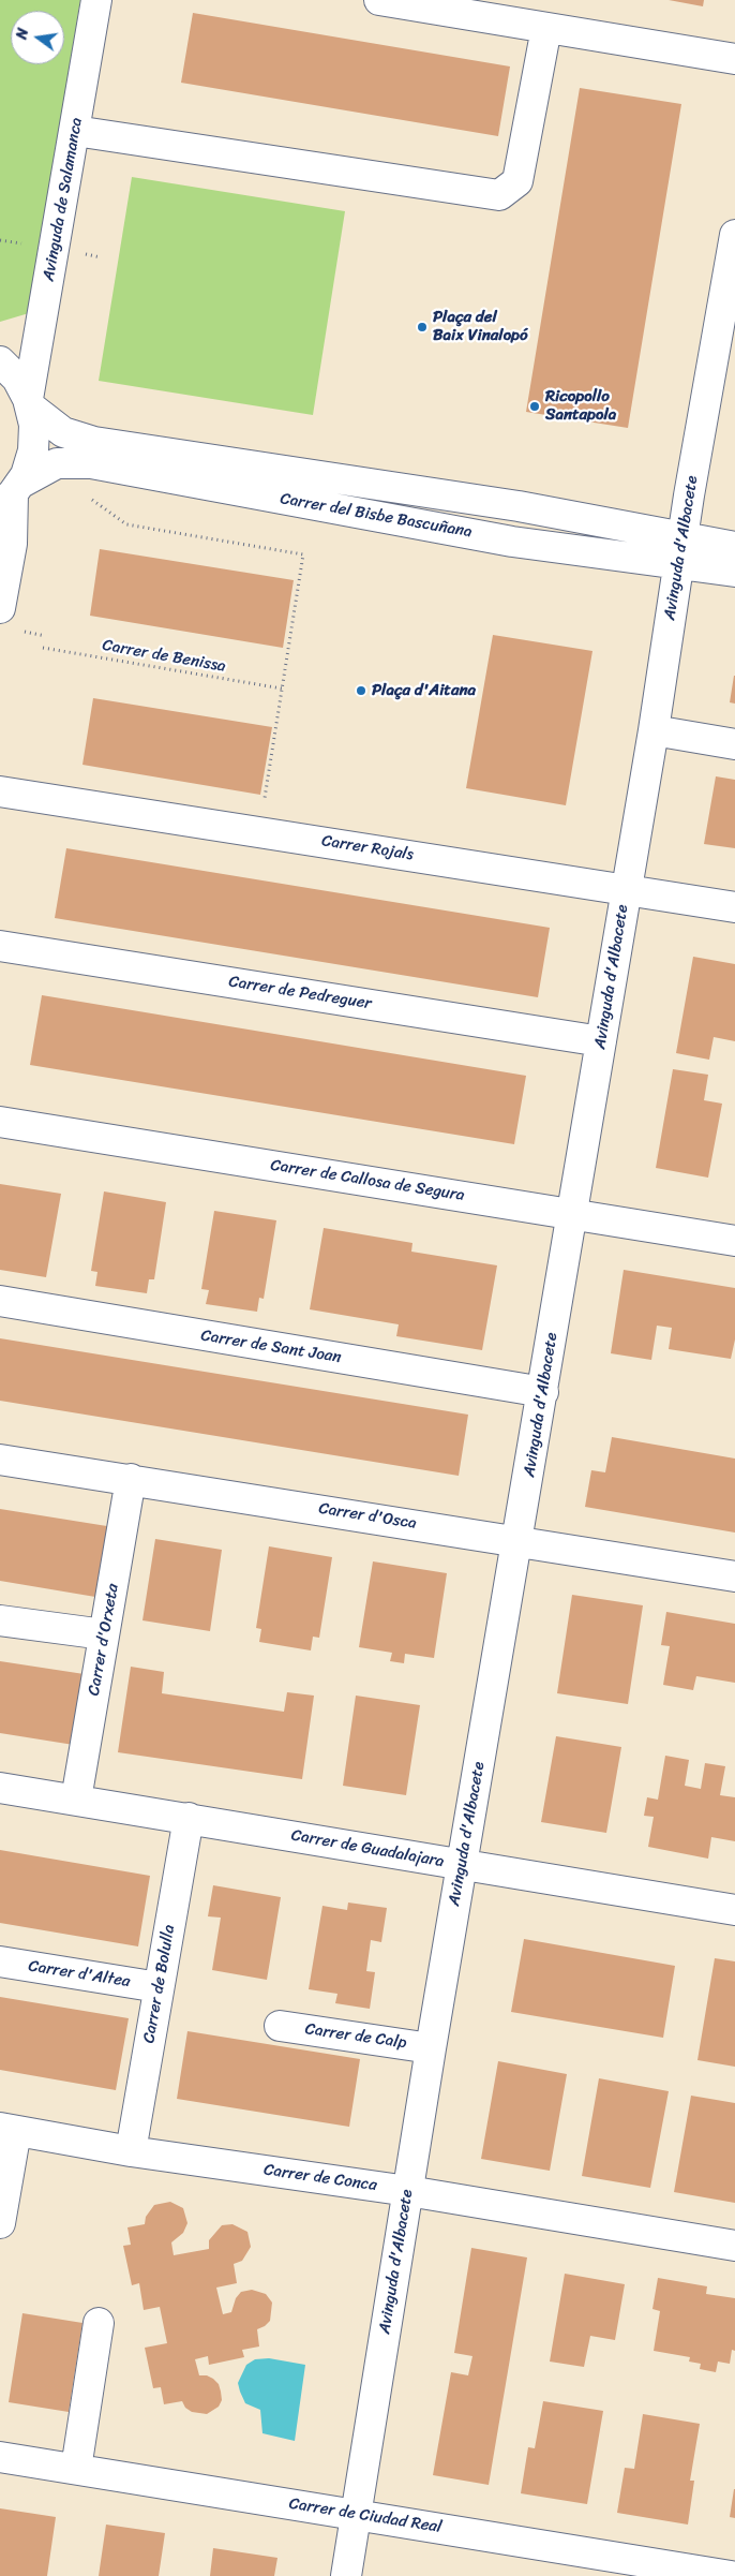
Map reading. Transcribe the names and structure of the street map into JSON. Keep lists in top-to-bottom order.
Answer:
{
  "streets": {
    "street": [
      "Avinguda de Salamanca",
      "Carrer del Bisbe Bascuñana",
      "Avinguda d'Albacete",
      "Carrer Rojals",
      "Carrer de Pedreguer",
      "Carrer de Callosa de Segura",
      "Carrer de Sant Joan",
      "Carrer d'Osca",
      "Carrer d'Orxeta",
      "Carrer de Guadalajara",
      "Carrer d'Altea",
      "Carrer de Bolulla",
      "Carrer de Calp",
      "Carrer de Conca",
      "Carrer de Ciudad Real"
    ],
    "path": ["Carrer de Benissa"]
  },
  "crossings": [
    ["Avinguda de Salamanca", "Carrer del Bisbe Bascuñana"],
    ["Carrer del Bisbe Bascuñana", "Avinguda d'Albacete"],
    ["Avinguda d'Albacete", "Carrer Rojals"],
    ["Avinguda d'Albacete", "Carrer de Pedreguer"],
    ["Avinguda d'Albacete", "Carrer de Callosa de Segura"],
    ["Avinguda d'Albacete", "Carrer de Sant Joan"],
    ["Avinguda d'Albacete", "Carrer d'Osca"],
    ["Avinguda d'Albacete", "Carrer de Guadalajara"],
    ["Avinguda d'Albacete", "Carrer de Calp"],
    ["Avinguda d'Albacete", "Carrer de Conca"],
    ["Avinguda d'Albacete", "Carrer de Ciudad Real"],
    ["Carrer d'Osca", "Carrer d'Orxeta"],
    ["Carrer d'Orxeta", "Carrer de Guadalajara"],
    ["Carrer de Guadalajara", "Carrer de Bolulla"],
    ["Carrer d'Altea", "Carrer de Bolulla"],
    ["Carrer de Bolulla", "Carrer de Conca"]
  ],
  "places": ["Plaça del Baix Vinalopó", "Ricopollo Santapola", "Plaça d'Aitana"],
  "north": "left"
}
